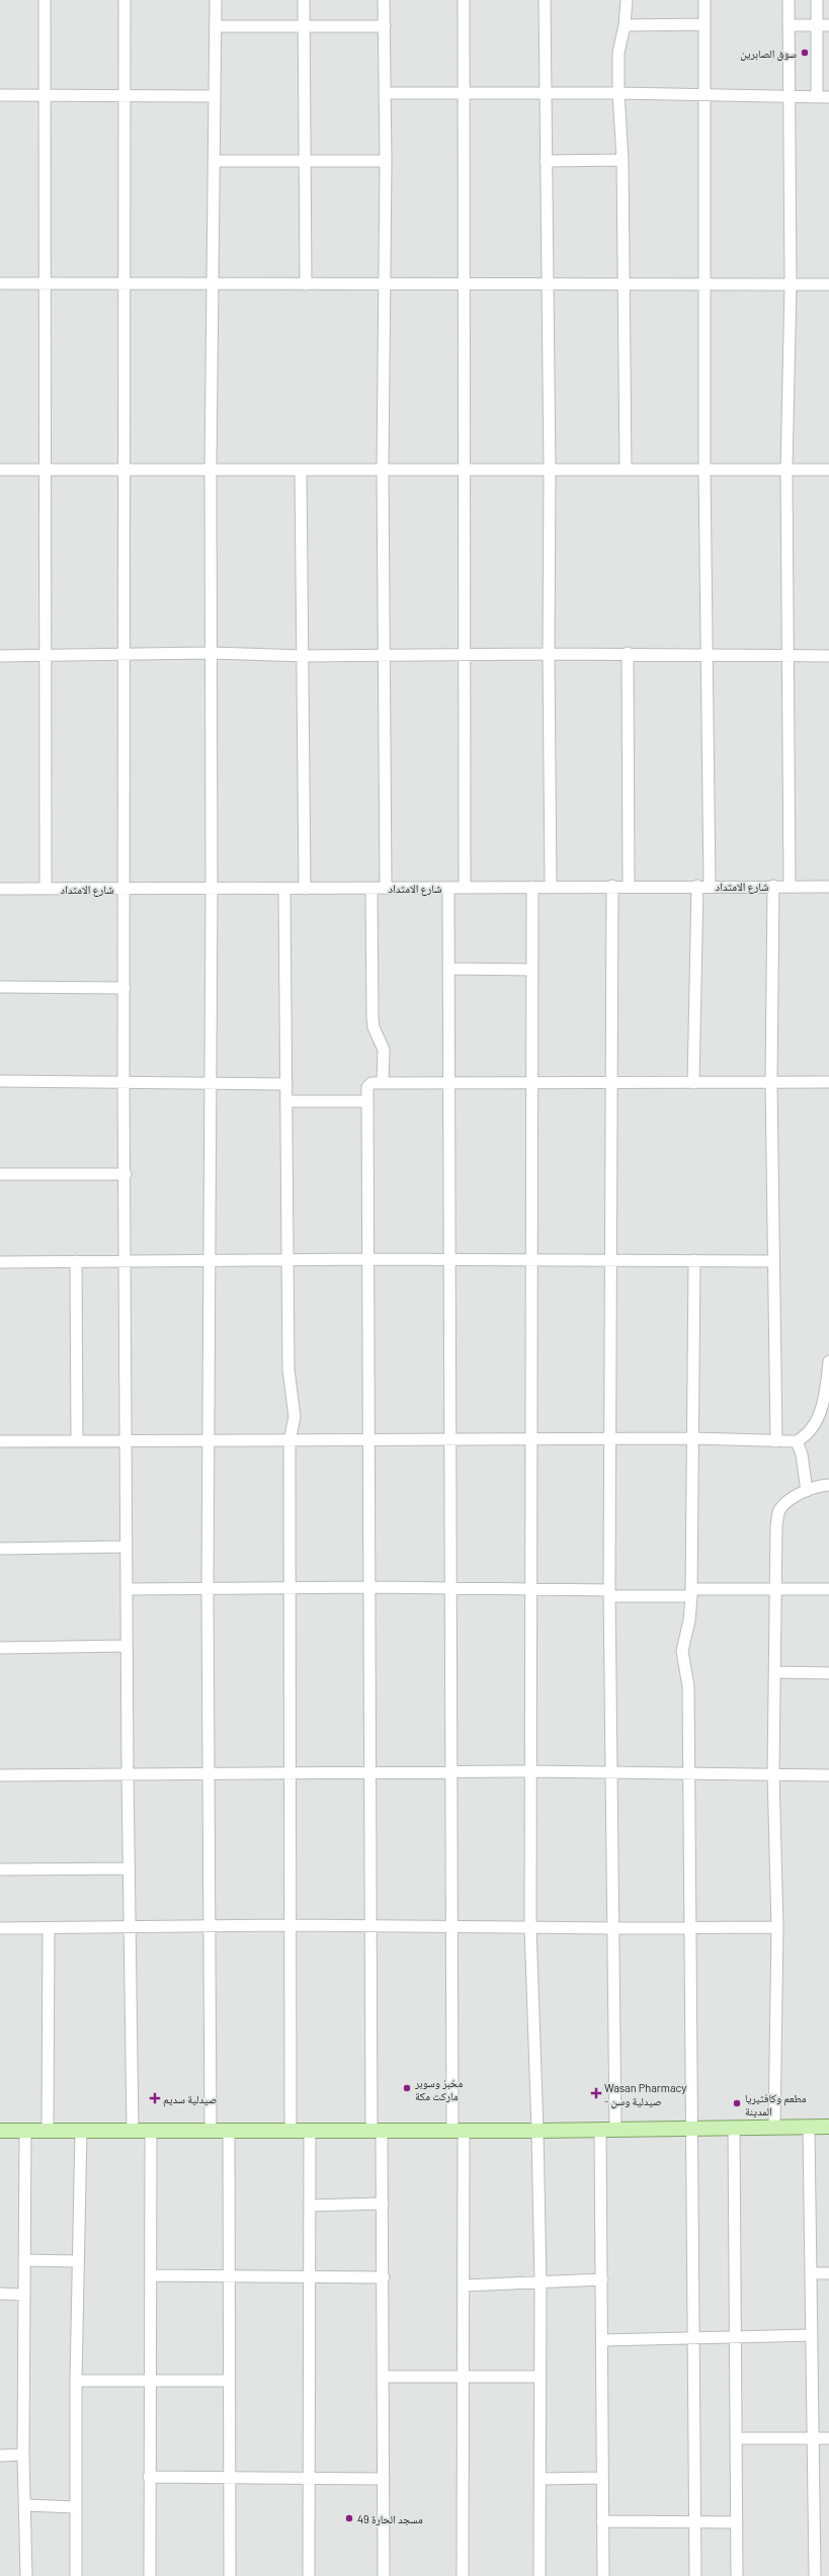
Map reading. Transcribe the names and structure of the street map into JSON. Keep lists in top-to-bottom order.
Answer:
{
  "streets": {
    "street": ["شارع الامتداد"]
  },
  "places": {
    "other": [
      "سوق الصابرين",
      "مخبز وسوبر ماركت مكة",
      "مطعم وكافتيريا المدينة",
      "مسجد الحارة 49"
    ],
    "health": ["Wasan Pharmacy - صيدلية وسن", "صيدلية سديم"]
  }
}
